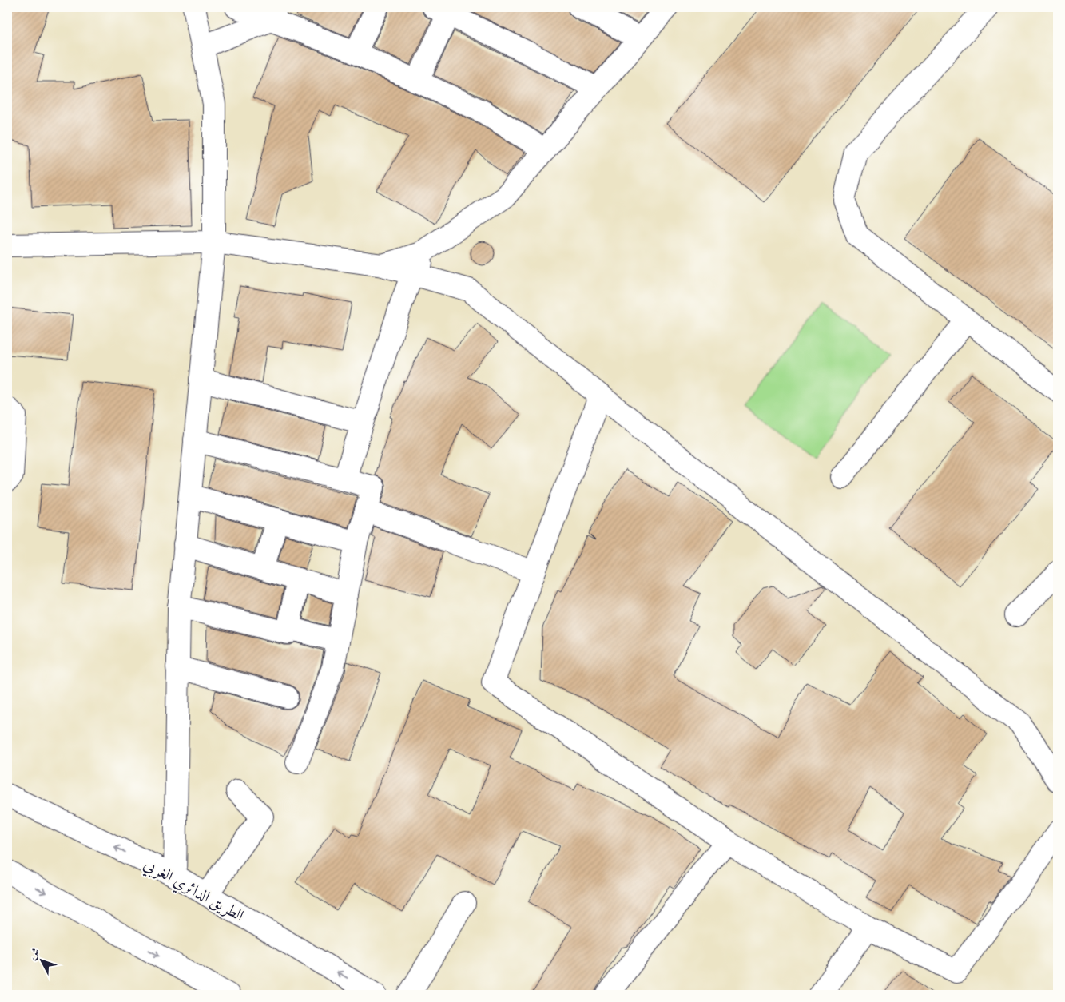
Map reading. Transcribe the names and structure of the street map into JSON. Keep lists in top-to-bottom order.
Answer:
{
  "streets": {
    "street": ["الطريق الدائري الغربي"]
  },
  "north": "top left"
}
